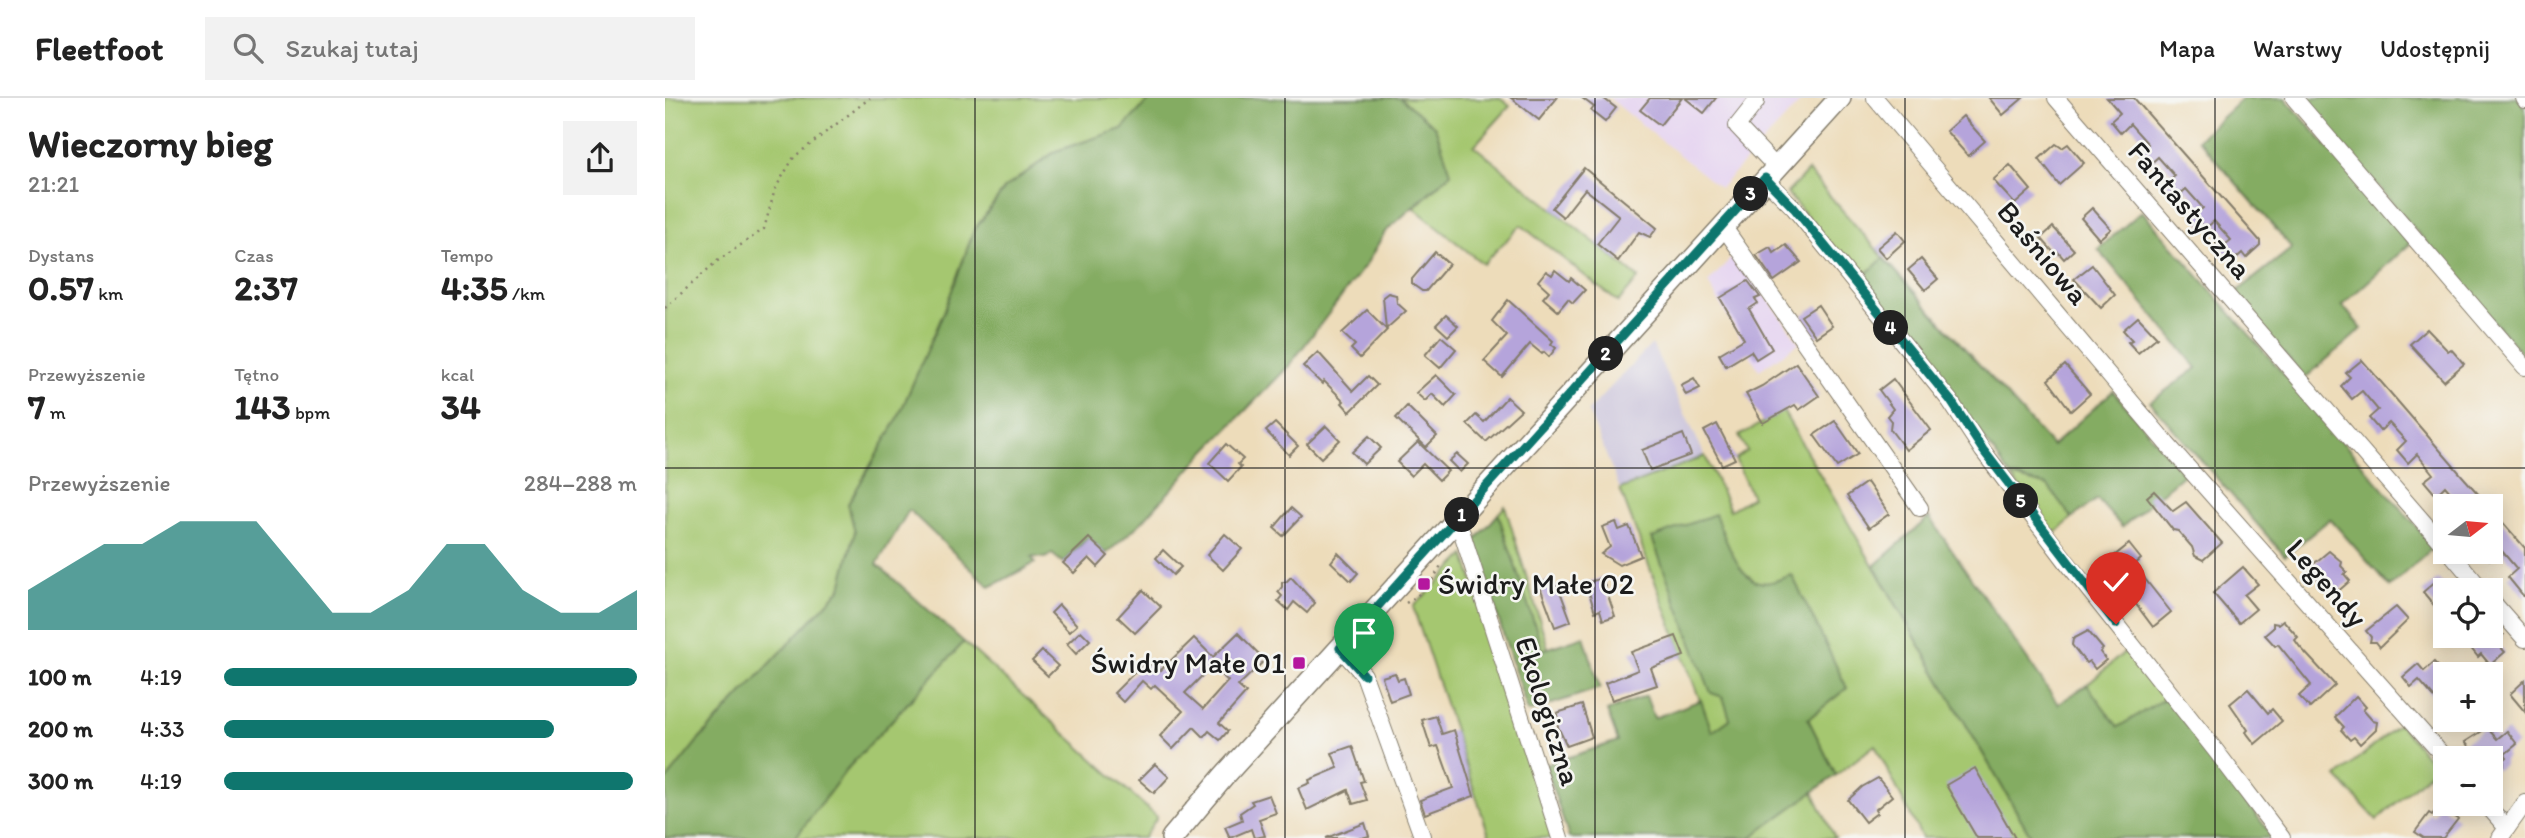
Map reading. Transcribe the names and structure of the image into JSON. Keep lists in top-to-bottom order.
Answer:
{
  "streets": {
    "street": [
      "Fantastyczna",
      "Baśniowa",
      "Legendy",
      "Ekologiczna"
    ]
  },
  "crossings": [
    ["Baśniowa", "Legendy"]
  ],
  "places": {
    "transit": ["Świdry Małe 02", "Świdry Małe 01"]
  },
  "north": "right",
  "page": {
    "header": "Fleetfoot",
    "search": "Szukaj tutaj",
    "nav": ["Mapa", "Warstwy", "Udostępnij"],
    "heading": ["Wieczorny bieg", "21:21"],
    "pins": [
      "3",
      "4",
      "2",
      "5",
      "1"
    ],
    "stats": [
      ["Dystans", "0.57 km"],
      ["Czas", "2:37"],
      ["Tempo", "4:35 /km"],
      ["Przewyższenie", "7 m"],
      ["Tętno", "143 bpm"],
      ["kcal", "34"]
    ],
    "chart": ["Przewyższenie", "284–288 m"],
    "map_buttons": ["+", "−"],
    "list": [
      {
        "name": "100 m",
        "note": "4:19"
      },
      {
        "name": "200 m",
        "note": "4:33"
      },
      {
        "name": "300 m",
        "note": "4:19"
      }
    ]
  }
}
